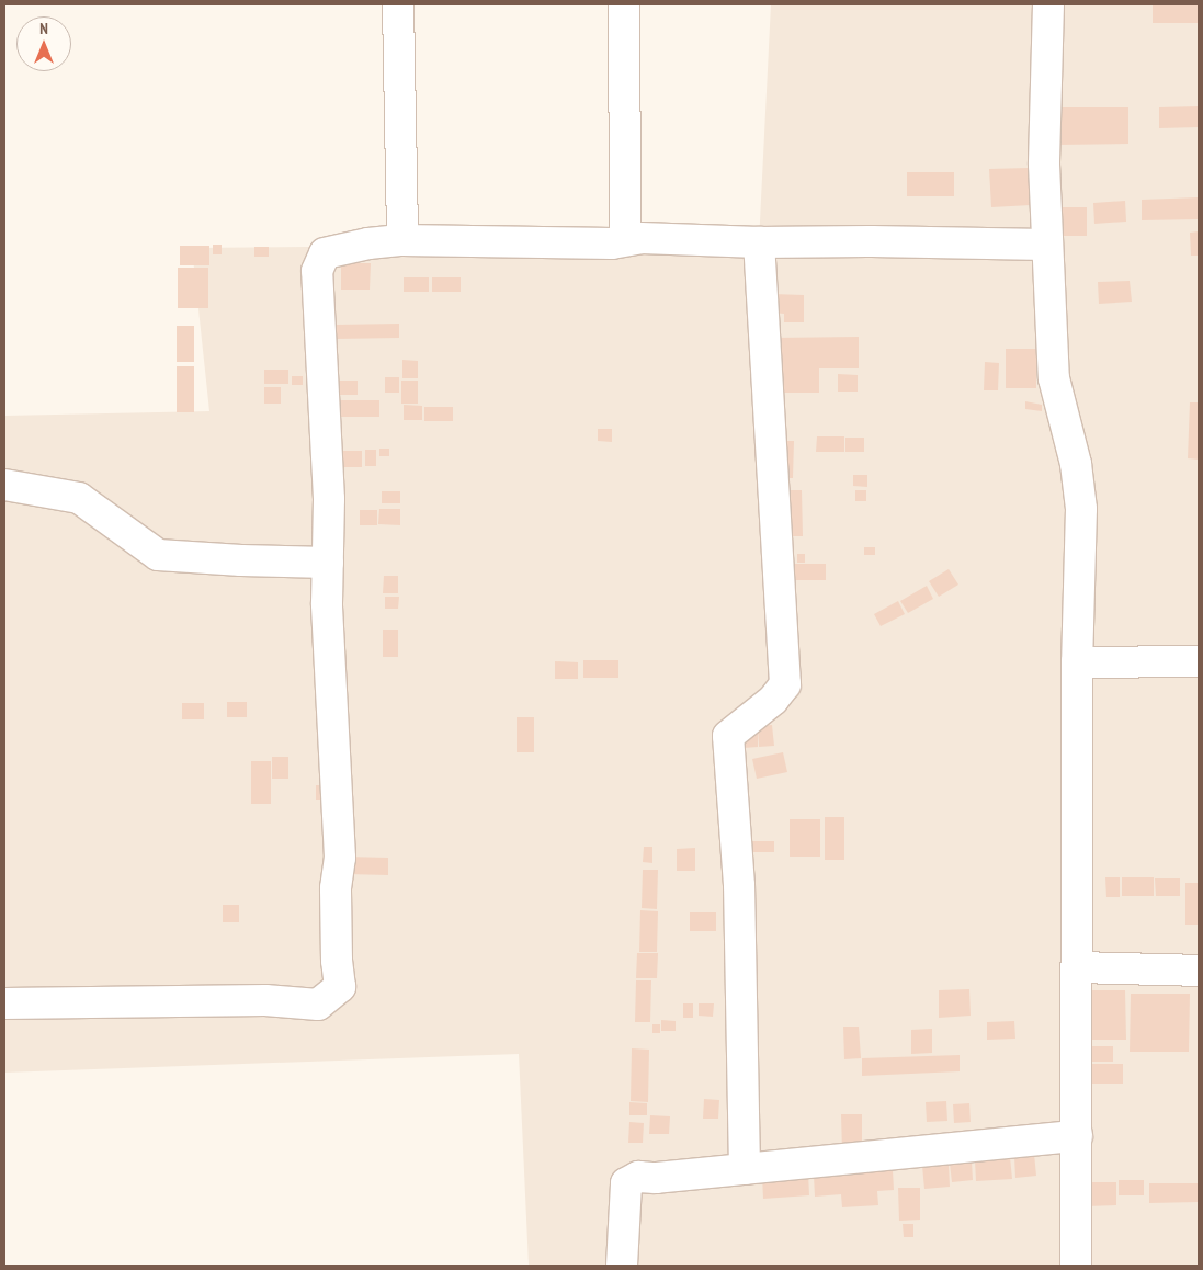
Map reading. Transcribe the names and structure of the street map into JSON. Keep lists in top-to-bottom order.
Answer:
{
  "north": "top"
}
